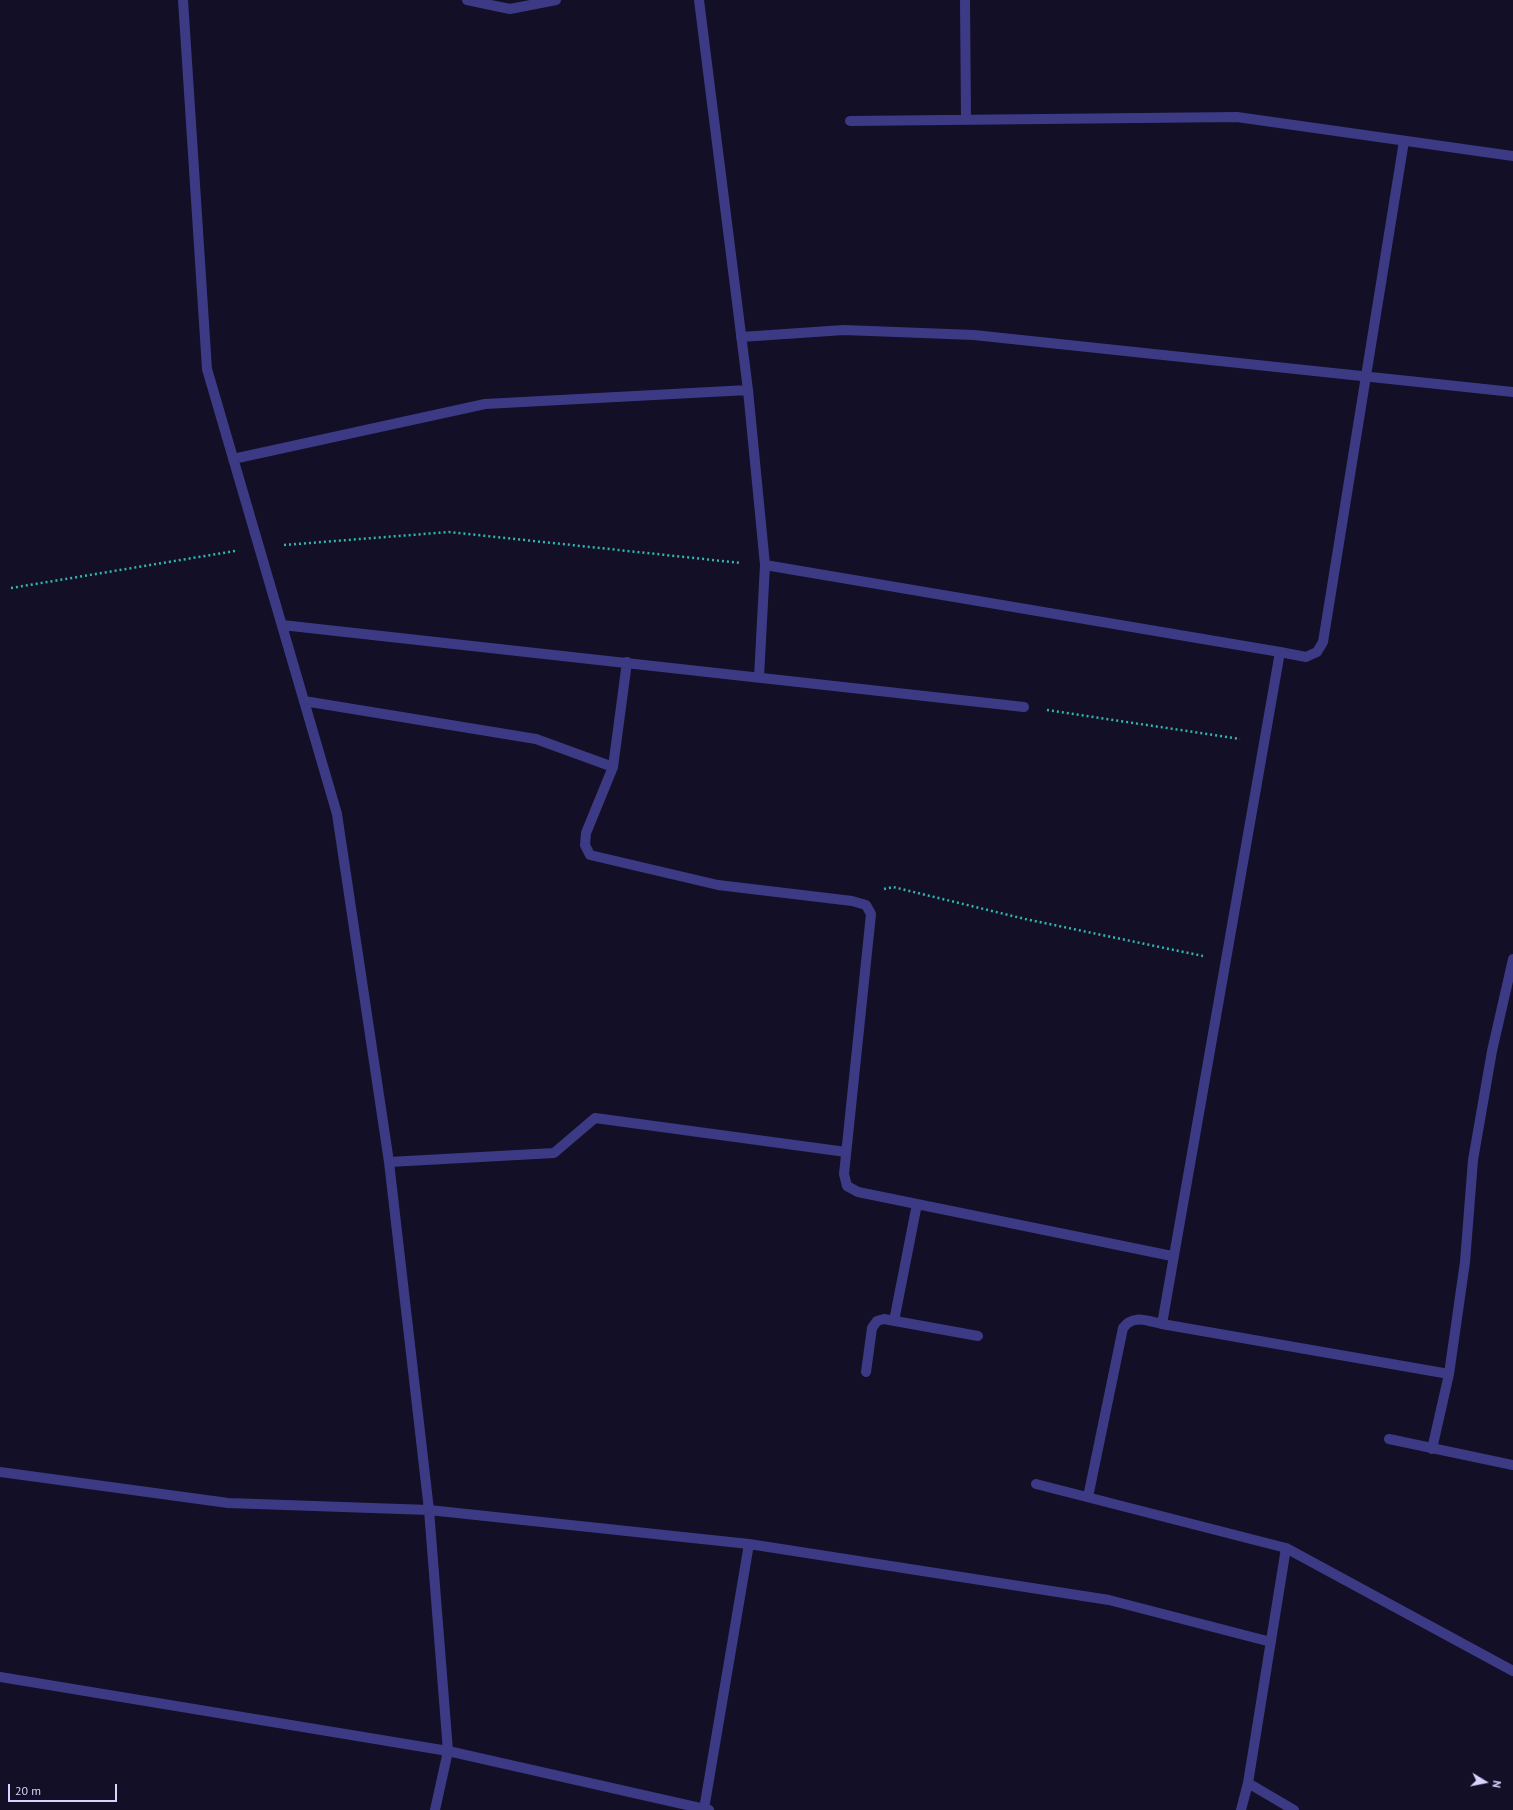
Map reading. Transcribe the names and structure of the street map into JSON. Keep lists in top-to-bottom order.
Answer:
{
  "scale_bar": "20 m",
  "north": "right"
}
